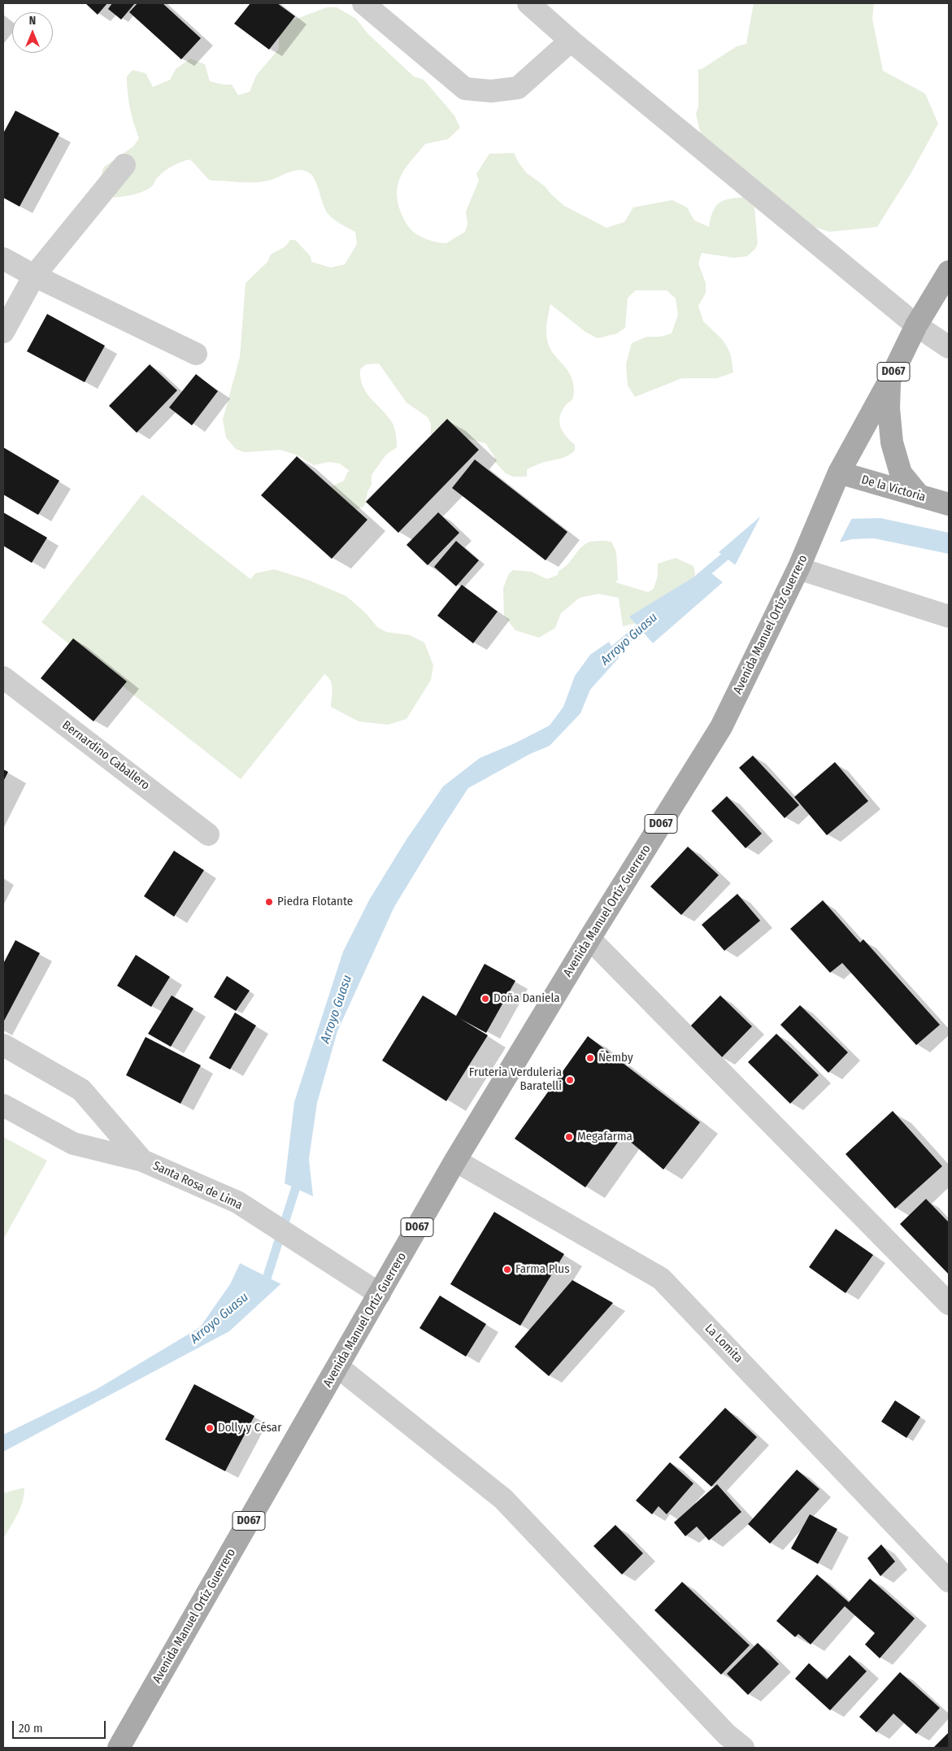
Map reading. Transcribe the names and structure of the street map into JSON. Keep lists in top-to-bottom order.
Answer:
{
  "streets": {
    "main road": ["D067", "De la Victoria", "Avenida Manuel Ortíz Guerrero"],
    "street": ["Bernardino Caballero", "Santa Rosa de Lima", "La Lomita"]
  },
  "crossings": [
    ["De la Victoria", "Avenida Manuel Ortíz Guerrero"],
    ["Avenida Manuel Ortíz Guerrero", "Santa Rosa de Lima"],
    ["Avenida Manuel Ortíz Guerrero", "La Lomita"]
  ],
  "water": ["Arroyo Guasu"],
  "places": [
    "Piedra Flotante",
    "Doña Daniela",
    "Ñemby",
    "Fruteria Verduleria Baratelli",
    "Megafarma",
    "Farma Plus",
    "Dolly y César"
  ],
  "scale_bar": "20 m",
  "north": "top"
}
